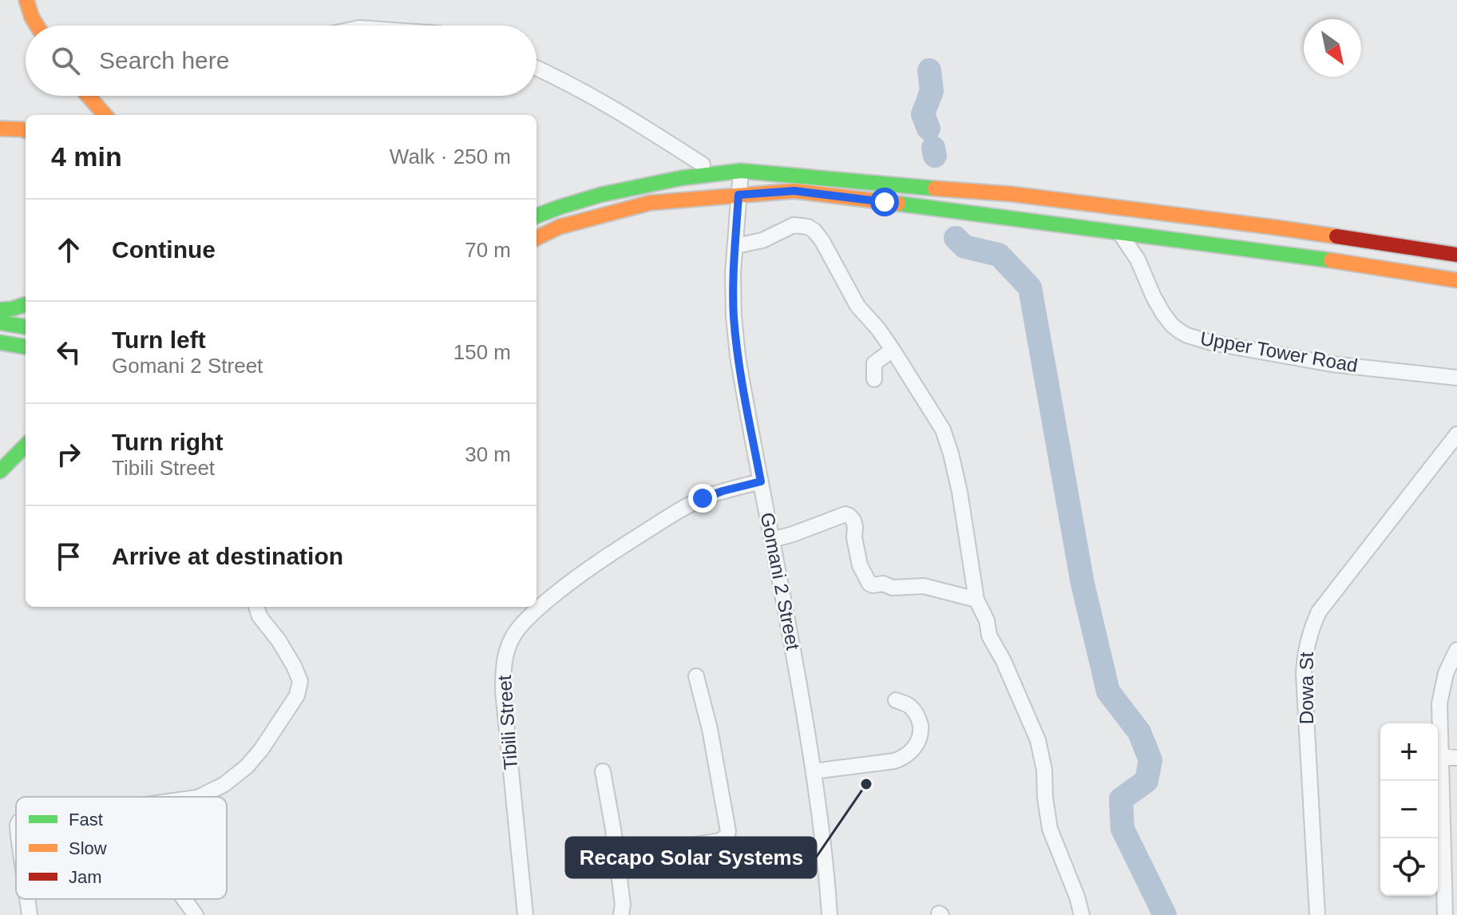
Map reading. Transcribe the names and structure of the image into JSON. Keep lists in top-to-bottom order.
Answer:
{
  "streets": {
    "street": [
      "Upper Tower Road",
      "Gomani 2 Street",
      "Dowa St",
      "Tibili Street"
    ]
  },
  "crossings": [
    ["Gomani 2 Street", "Tibili Street"]
  ],
  "places": ["Recapo Solar Systems"],
  "legend": ["Fast", "Slow", "Jam"],
  "north": "bottom right",
  "page": {
    "search": "Search here",
    "heading": ["4 min", "Walk · 250 m"],
    "list": [
      ["Continue", "70 m"],
      ["Turn left", "Gomani 2 Street", "150 m"],
      ["Turn right", "Tibili Street", "30 m"],
      "Arrive at destination"
    ],
    "map_buttons": ["+", "−"]
  }
}
